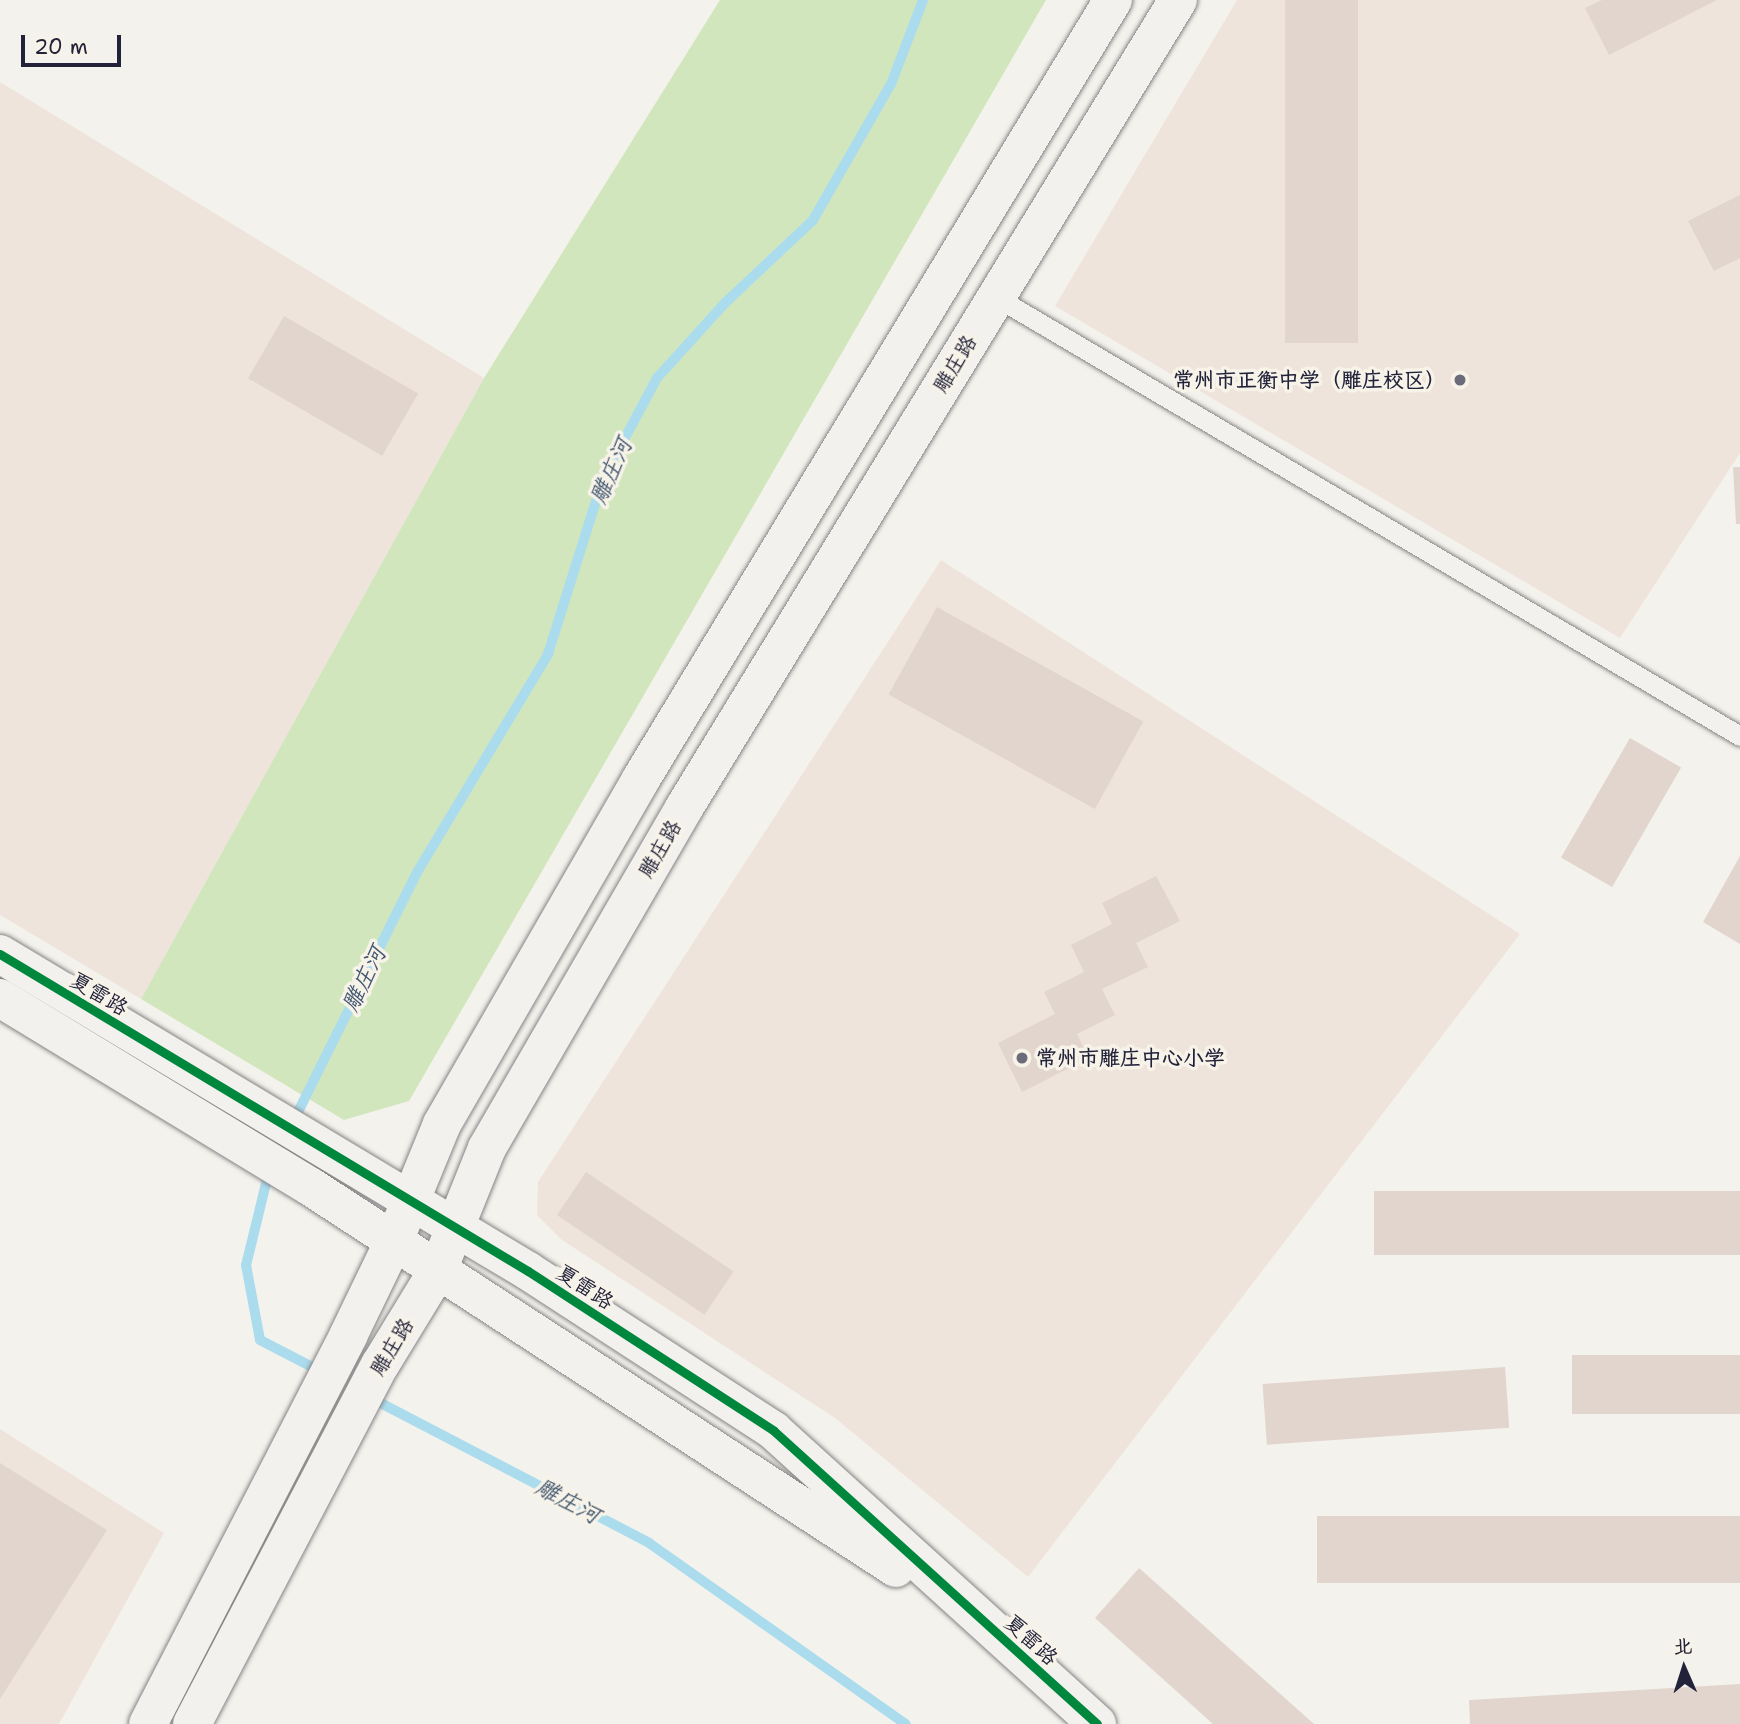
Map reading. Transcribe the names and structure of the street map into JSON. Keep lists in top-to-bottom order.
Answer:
{
  "streets": {
    "main road": ["雕庄路", "夏雷路"]
  },
  "crossings": [
    ["雕庄路", "夏雷路"]
  ],
  "water": ["雕庄河"],
  "places": ["常州市正衡中学（雕庄校区）", "常州市雕庄中心小学"],
  "scale_bar": "20 m",
  "north": "top"
}
